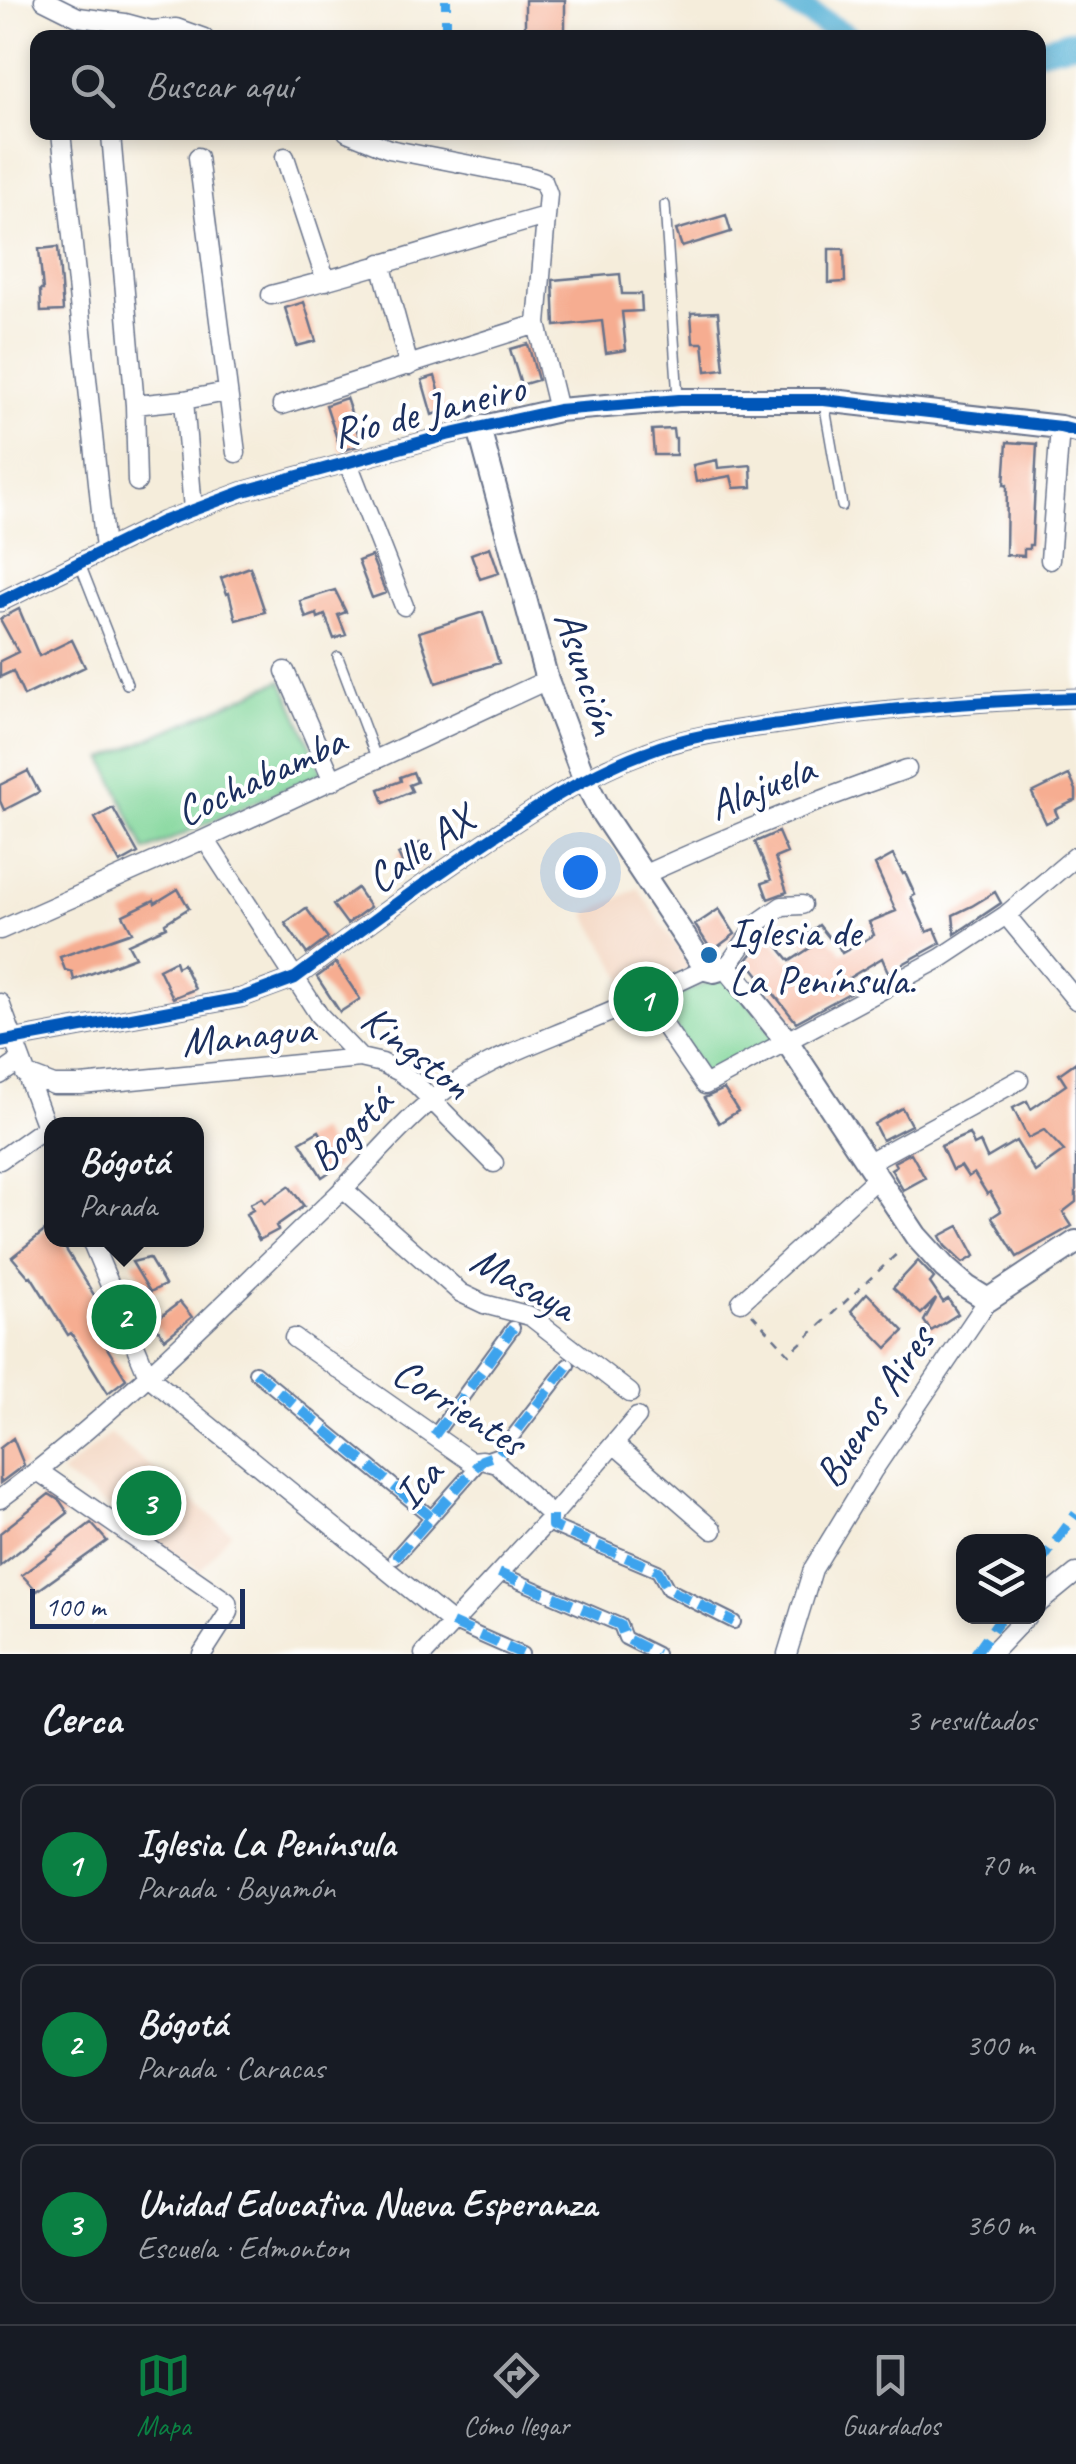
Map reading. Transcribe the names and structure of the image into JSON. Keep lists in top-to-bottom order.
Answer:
{
  "streets": {
    "street": [
      "Río de Janeiro",
      "Asunción",
      "Cochabamba",
      "Alajuela",
      "Calle AX",
      "Managua",
      "Kingston",
      "Bogotá",
      "Masaya",
      "Corrientes",
      "Buenos Aires",
      "Ica"
    ]
  },
  "crossings": [
    ["Río de Janeiro", "Asunción"],
    ["Asunción", "Cochabamba"],
    ["Asunción", "Alajuela"],
    ["Asunción", "Calle AX"],
    ["Asunción", "Bogotá"],
    ["Asunción", "Buenos Aires"],
    ["Cochabamba", "Kingston"],
    ["Calle AX", "Kingston"],
    ["Managua", "Kingston"],
    ["Kingston", "Bogotá"],
    ["Bogotá", "Masaya"],
    ["Corrientes", "Ica"]
  ],
  "places": ["Iglesia de La Península."],
  "scale_bar": "100 m",
  "page": {
    "search": "Buscar aquí",
    "pins": ["1", "2", "3"],
    "popup": ["Bógotá", "Parada"],
    "scale": "100 m",
    "heading": ["Cerca", "3 resultados"],
    "list": [
      {
        "mark": "1",
        "name": "Iglesia La Península",
        "note": "Parada · Bayamón",
        "value": "70 m"
      },
      {
        "mark": "2",
        "name": "Bógotá",
        "note": "Parada · Caracas",
        "value": "300 m"
      },
      {
        "mark": "3",
        "name": "Unidad Educativa Nueva Esperanza",
        "note": "Escuela · Edmonton",
        "value": "360 m"
      }
    ],
    "nav": ["Mapa", "Cómo llegar", "Guardados"]
  }
}
